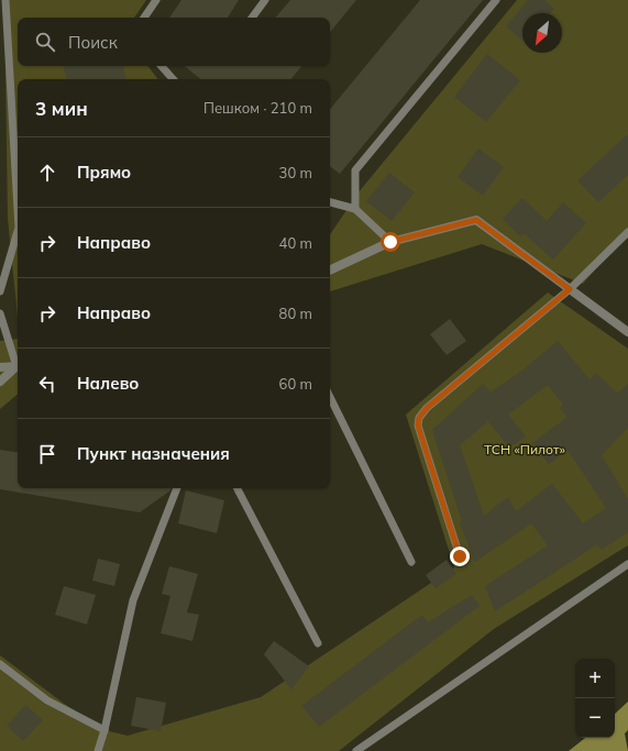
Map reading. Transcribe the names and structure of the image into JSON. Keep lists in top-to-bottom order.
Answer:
{
  "parks": ["ТСН «Пилот»"],
  "north": "bottom left",
  "page": {
    "search": "Поиск",
    "heading": ["3 мин", "Пешком · 210 m"],
    "list": [
      ["Прямо", "30 m"],
      ["Направо", "40 m"],
      ["Направо", "80 m"],
      ["Налево", "60 m"],
      "Пункт назначения"
    ],
    "map_buttons": ["+", "−"]
  }
}
